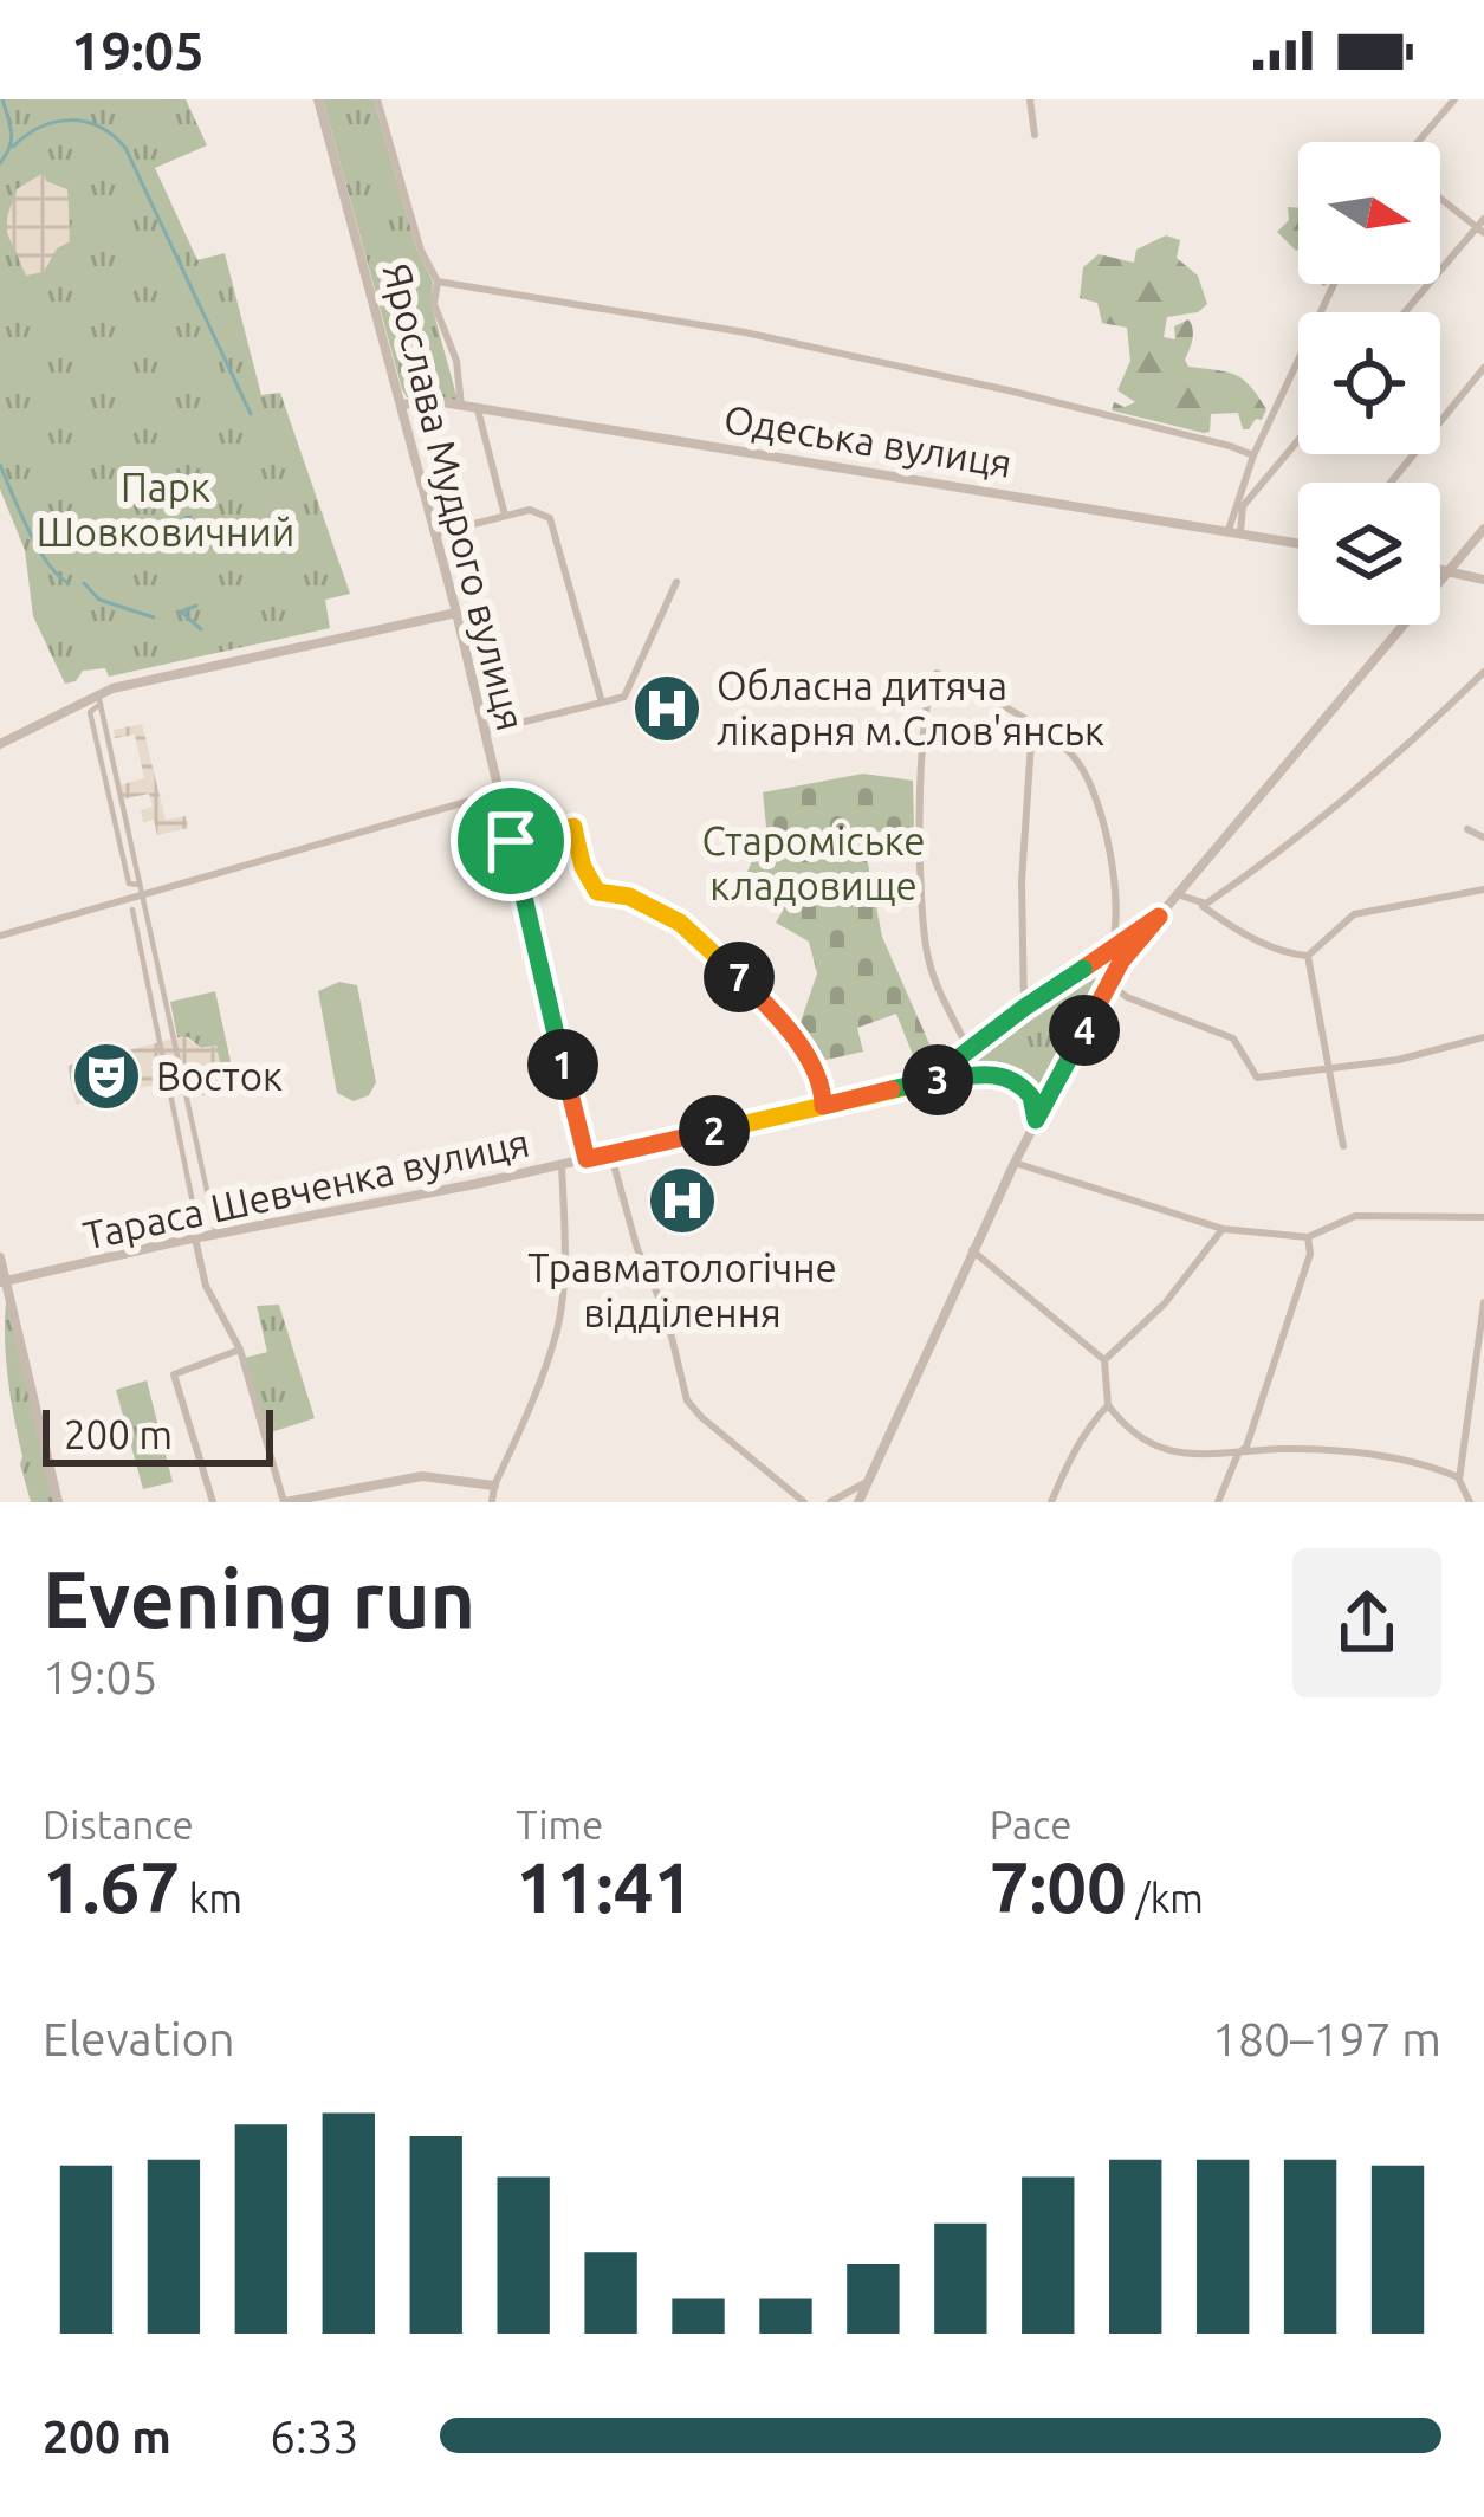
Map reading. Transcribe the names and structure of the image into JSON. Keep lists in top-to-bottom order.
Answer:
{
  "streets": {
    "street": ["Одеська вулиця", "Ярослава Мудрого вулиця", "Тараса Шевченка вулиця"]
  },
  "crossings": [
    ["Одеська вулиця", "Ярослава Мудрого вулиця"],
    ["Ярослава Мудрого вулиця", "Тараса Шевченка вулиця"]
  ],
  "parks": ["Парк Шовковичний", "Староміське кладовище"],
  "places": {
    "hospital": ["Обласна дитяча лікарня м.Слов'янськ", "Травматологічне відділення"],
    "theatre": ["Восток"]
  },
  "scale_bar": "200 m",
  "north": "right",
  "page": {
    "status": "19:05",
    "pins": [
      "7",
      "4",
      "1",
      "3",
      "2"
    ],
    "scale": "200 m",
    "heading": ["Evening run", "19:05"],
    "stats": [
      ["Distance", "1.67 km"],
      ["Time", "11:41"],
      ["Pace", "7:00 /km"]
    ],
    "chart": ["Elevation", "180–197 m"],
    "list": [
      {
        "name": "200 m",
        "note": "6:33"
      }
    ]
  }
}
